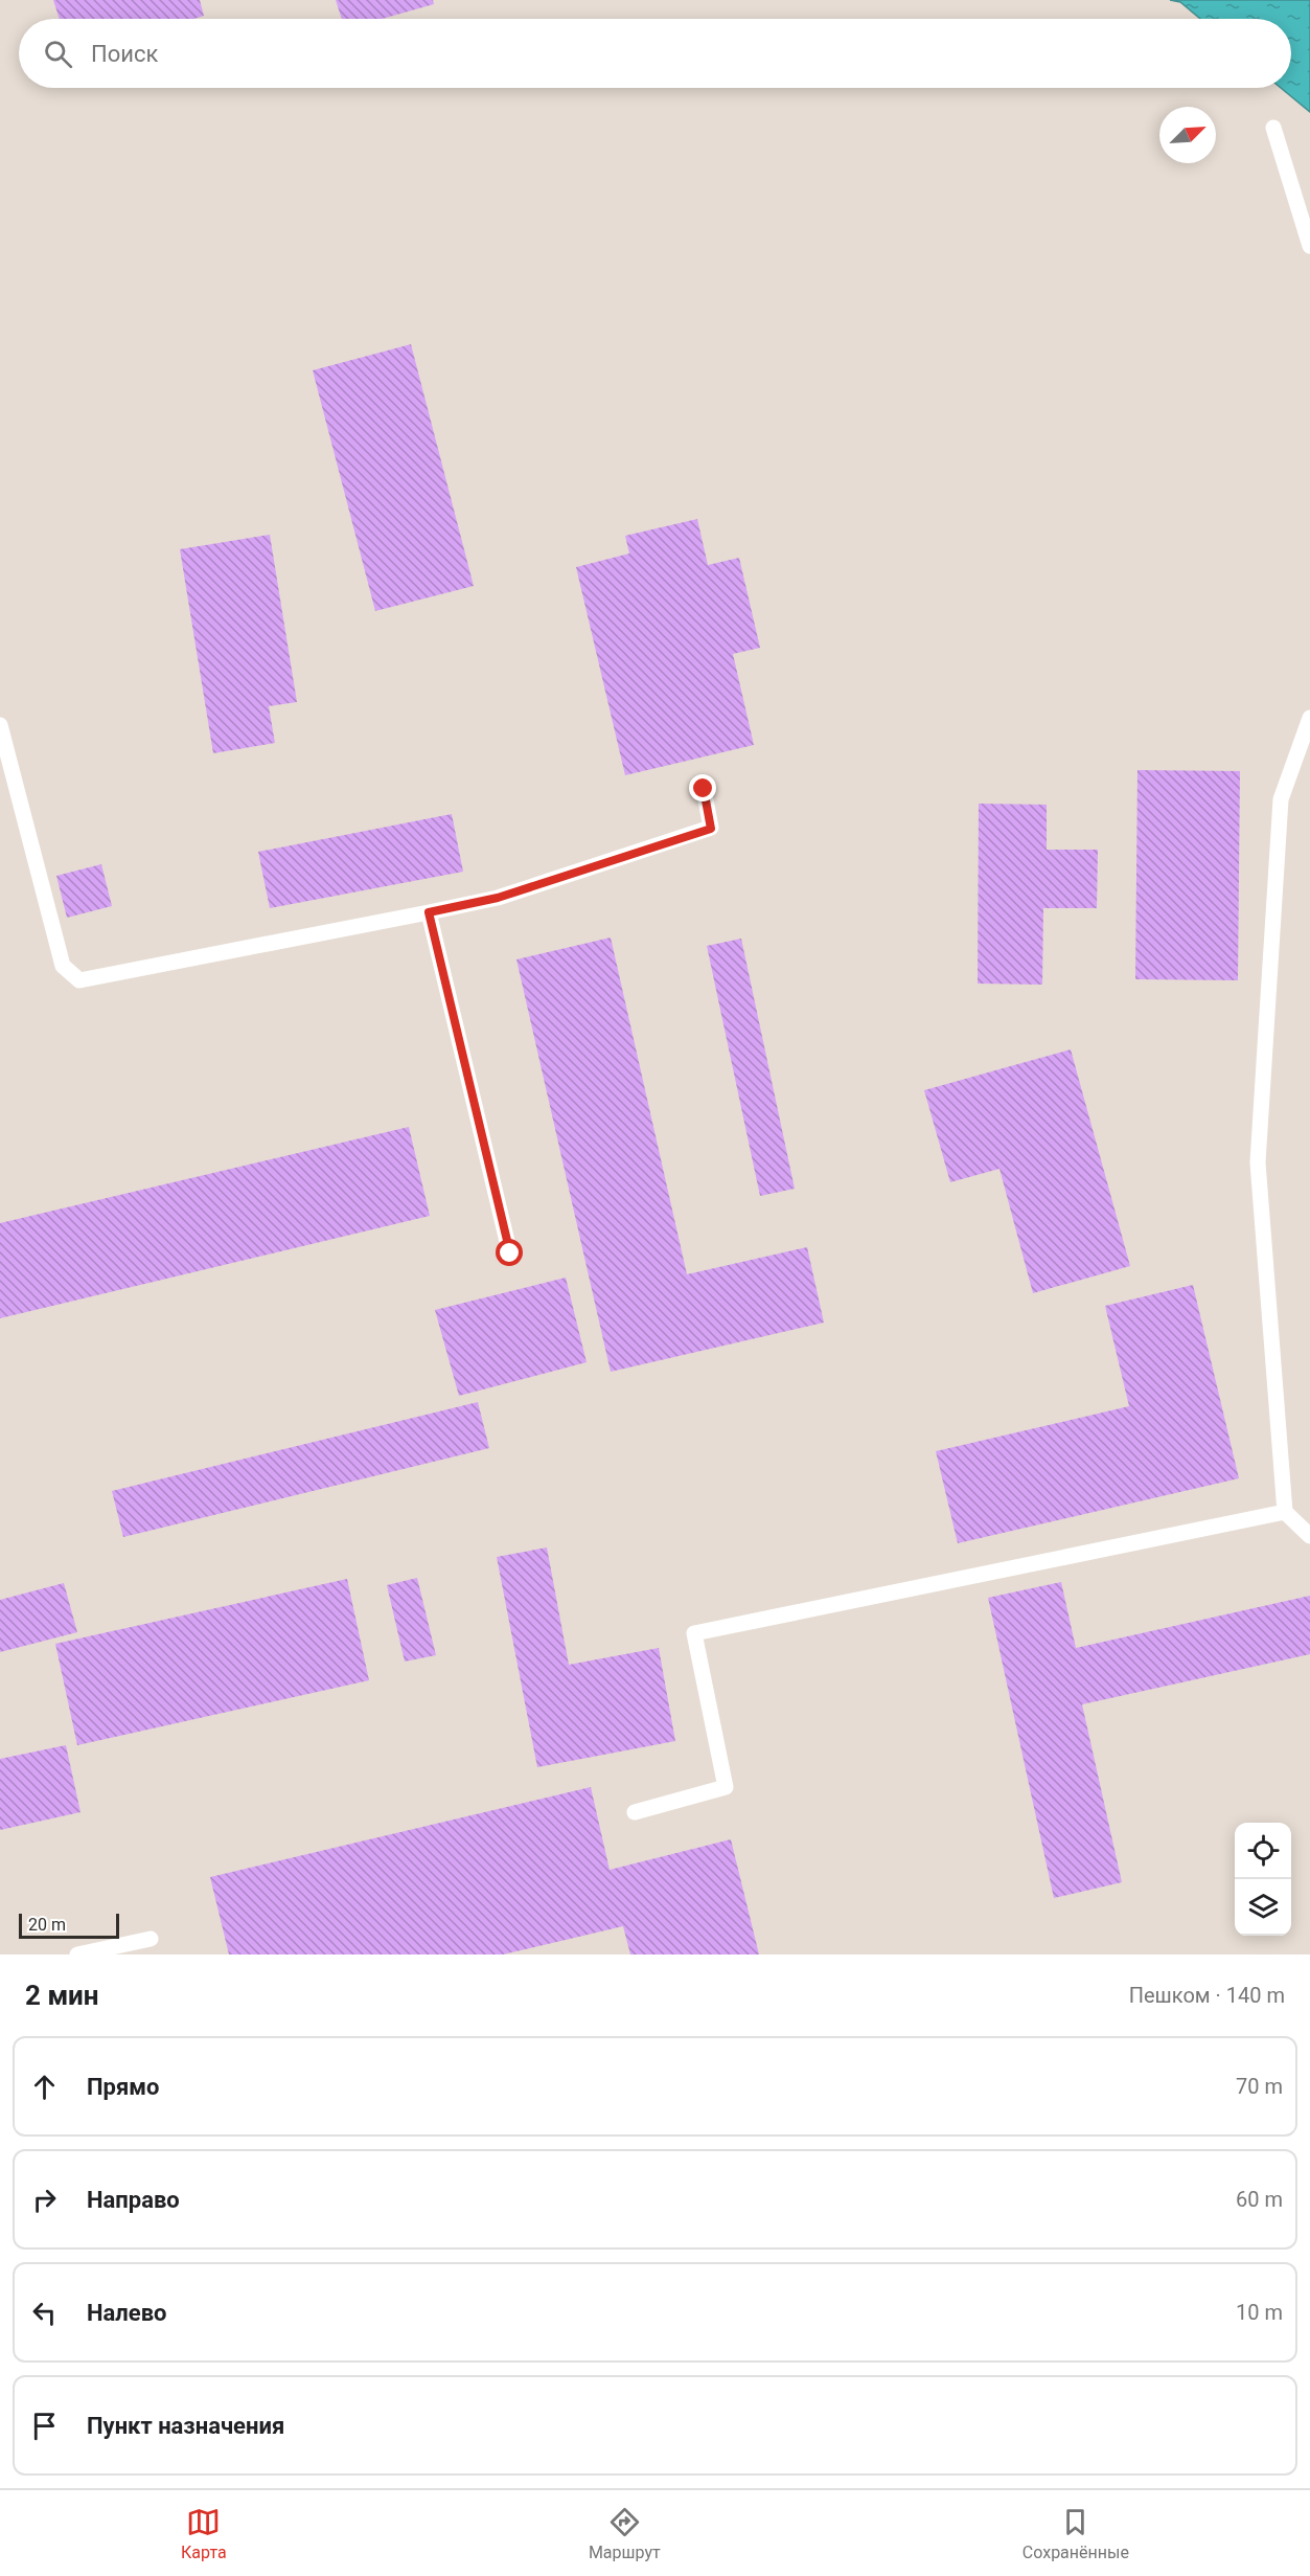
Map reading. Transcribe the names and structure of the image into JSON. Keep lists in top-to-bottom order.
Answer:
{
  "scale_bar": "20 m",
  "north": "top right",
  "page": {
    "search": "Поиск",
    "scale": "20 m",
    "heading": ["2 мин", "Пешком · 140 m"],
    "list": [
      ["Прямо", "70 m"],
      ["Направо", "60 m"],
      ["Налево", "10 m"],
      "Пункт назначения"
    ],
    "nav": ["Карта", "Маршрут", "Сохранённые"]
  }
}
